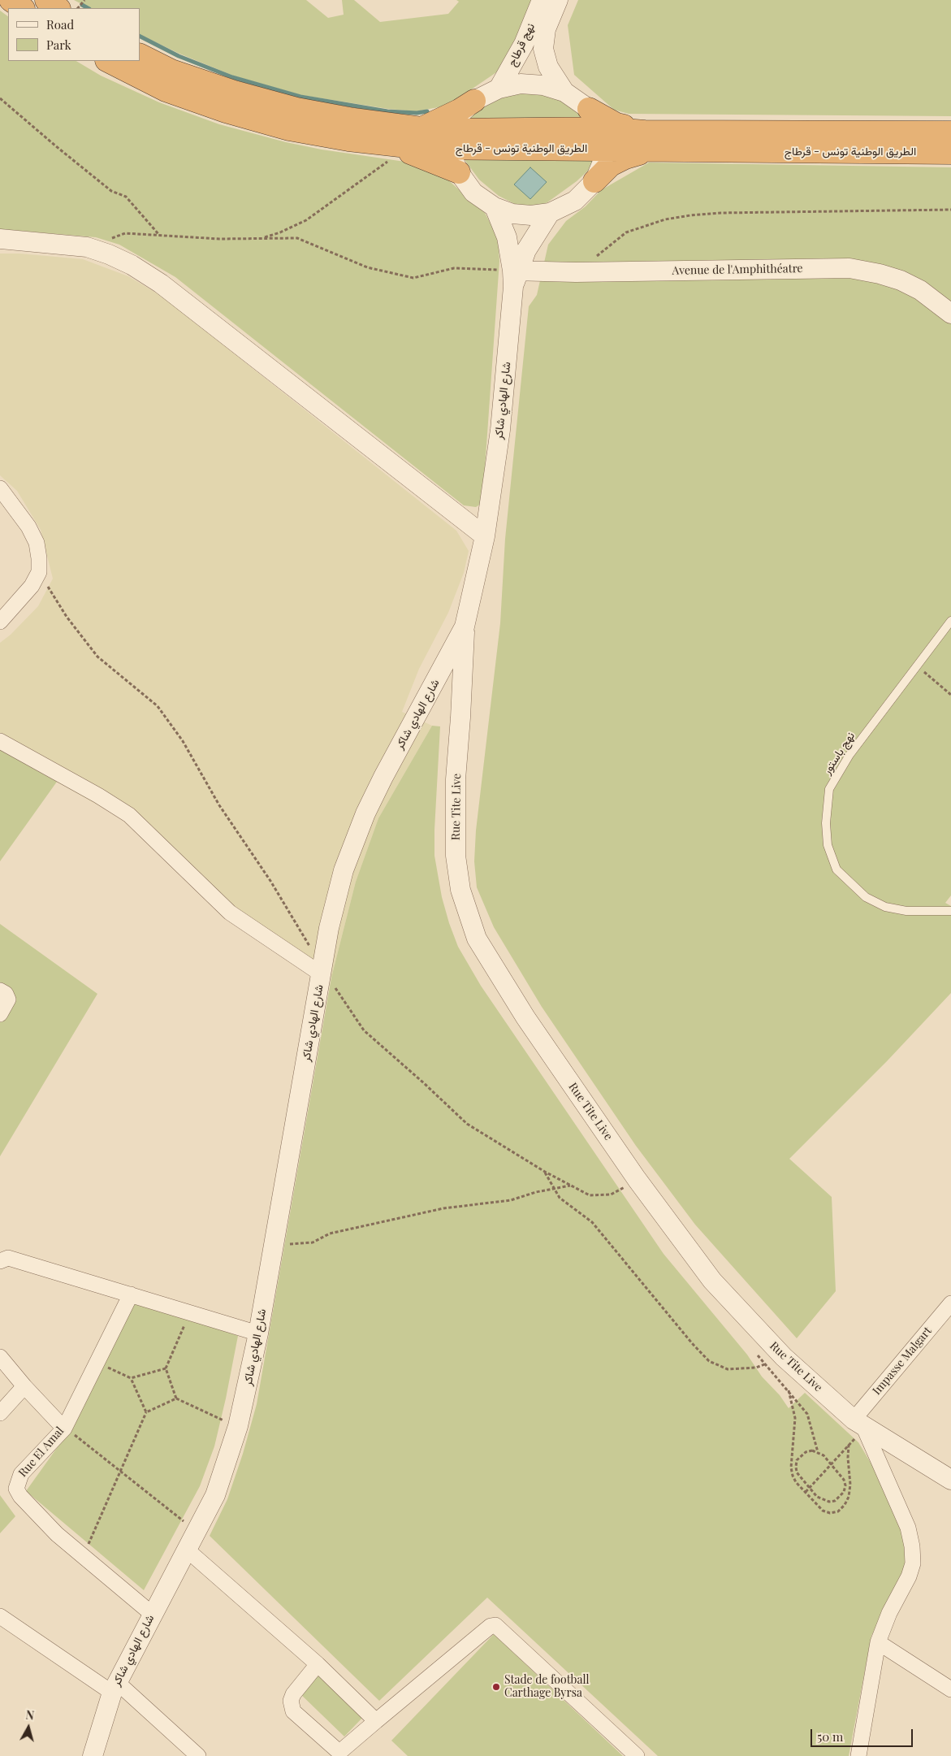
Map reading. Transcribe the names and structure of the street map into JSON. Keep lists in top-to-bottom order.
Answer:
{
  "streets": {
    "highway": ["الطريق الوطنية تونس - قرطاج"],
    "street": [
      "نهج قرطاج",
      "Avenue de l'Amphithéatre",
      "شارع الهادي شاكر",
      "Rue Tite Live",
      "Impasse Malgart",
      "Rue El Amal"
    ],
    "lane": ["نهج باستور"]
  },
  "crossings": [
    ["Avenue de l'Amphithéatre", "شارع الهادي شاكر"],
    ["شارع الهادي شاكر", "Rue Tite Live"],
    ["شارع الهادي شاكر", "Rue El Amal"],
    ["Rue Tite Live", "Impasse Malgart"]
  ],
  "places": ["Stade de football Carthage Byrsa"],
  "legend": ["Road", "Park"],
  "scale_bar": "50 m",
  "north": "top"
}
